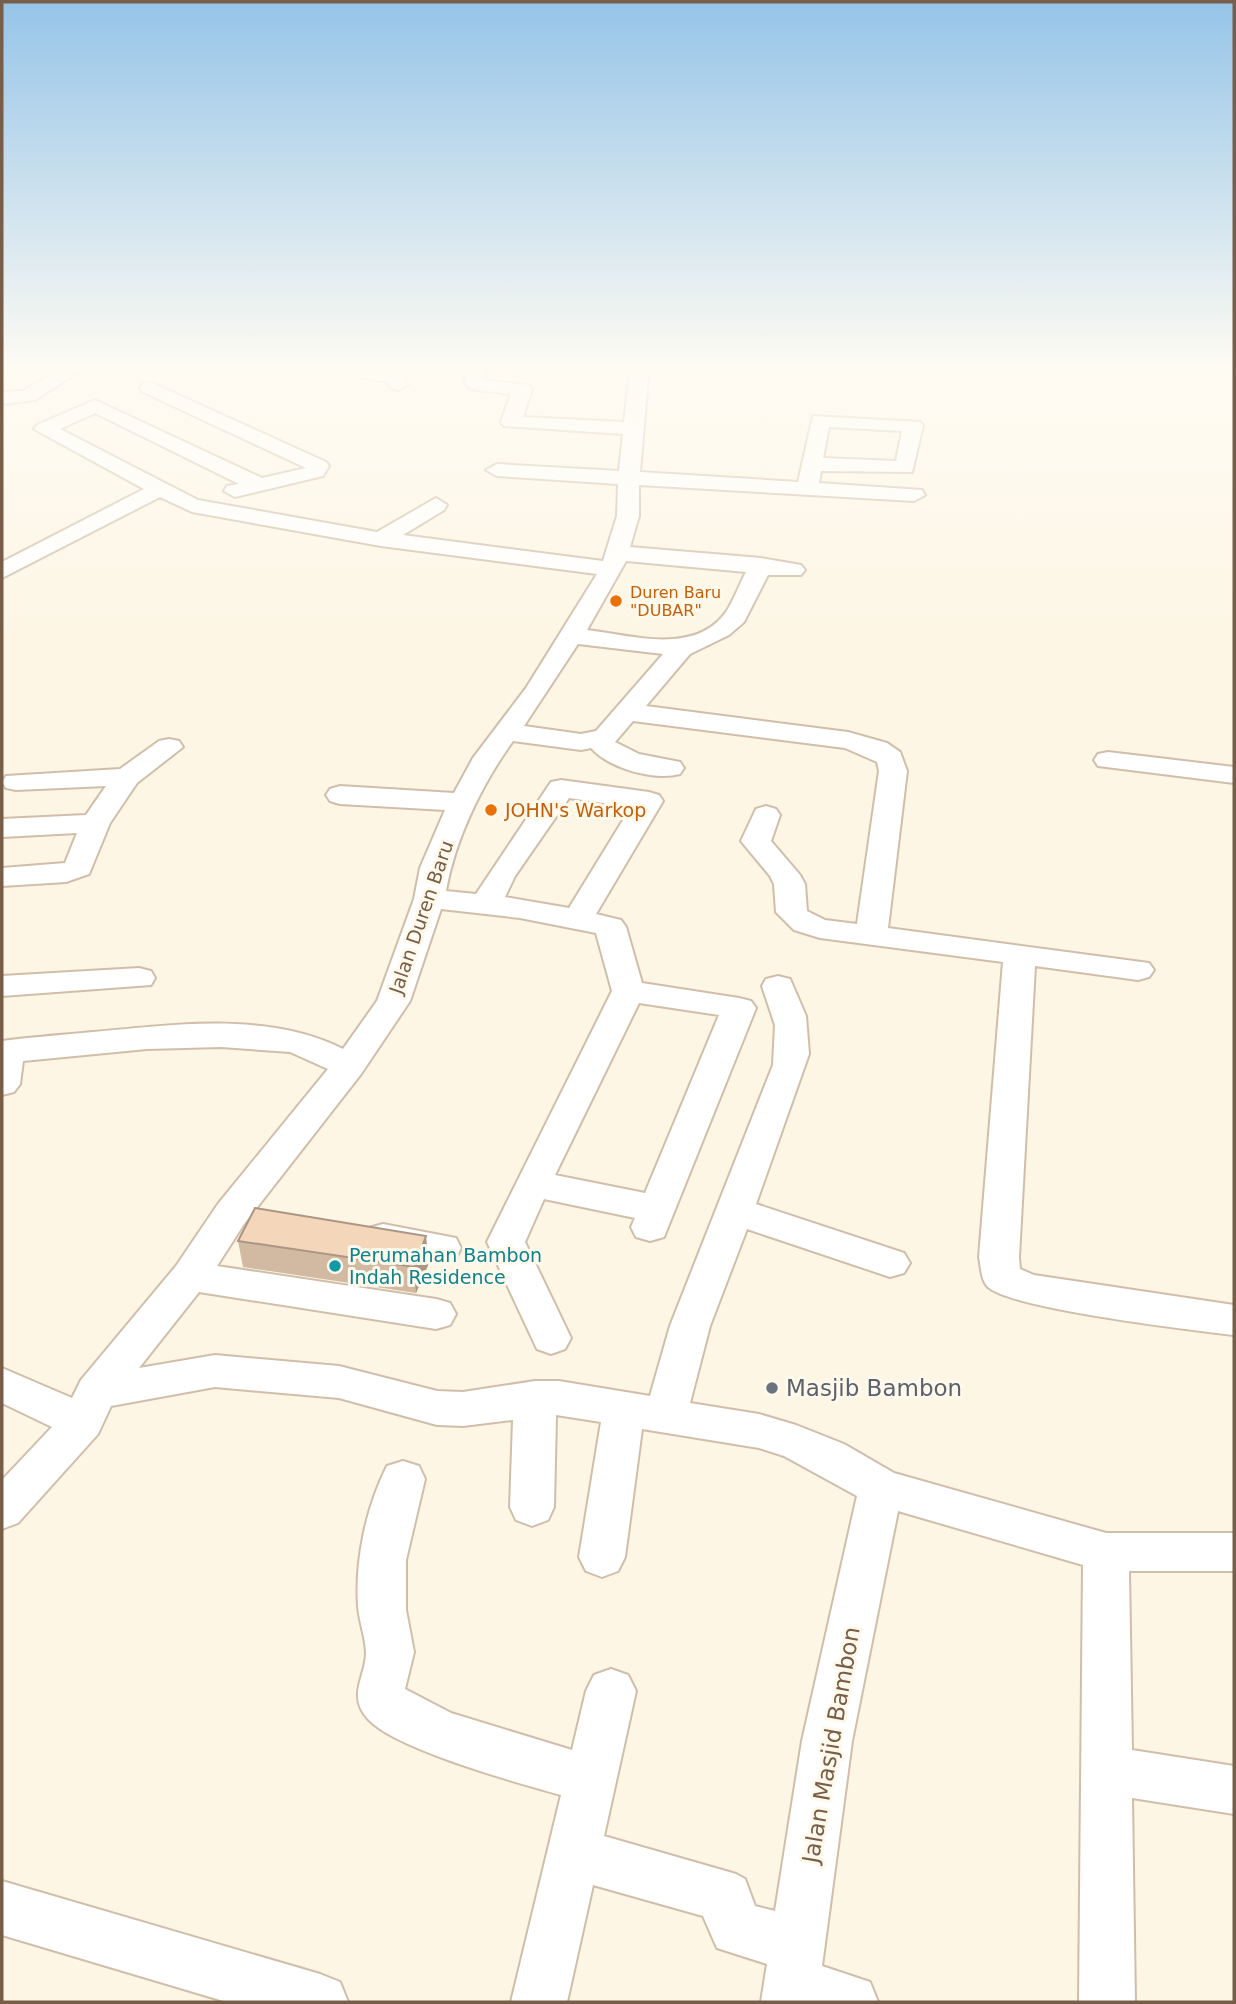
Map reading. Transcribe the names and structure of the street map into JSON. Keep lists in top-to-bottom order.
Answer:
{
  "streets": {
    "street": ["Jalan Duren Baru", "Jalan Masjid Bambon"]
  },
  "places": [
    "Duren Baru \"DUBAR\"",
    "JOHN's Warkop",
    "Perumahan Bambon Indah Residence",
    "Masjib Bambon"
  ]
}
